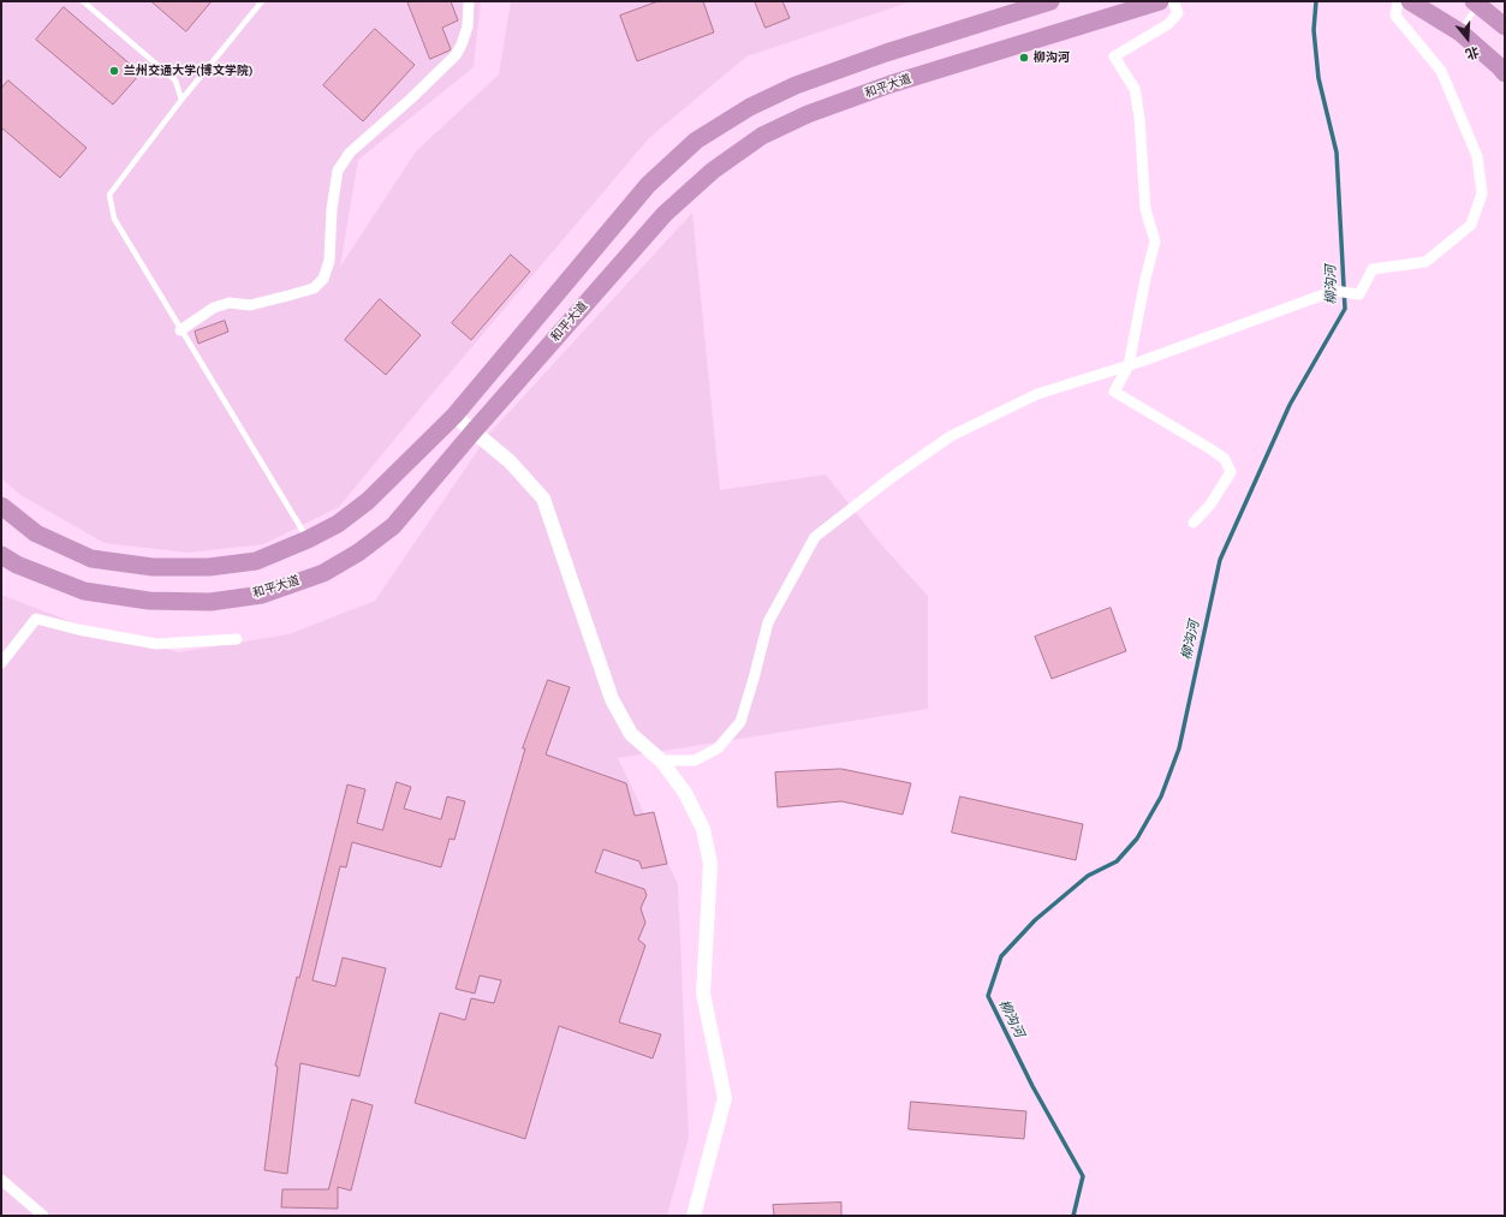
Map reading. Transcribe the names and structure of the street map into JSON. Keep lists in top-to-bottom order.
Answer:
{
  "streets": {
    "highway": ["和平大道"]
  },
  "water": ["柳沟河"],
  "places": ["柳沟河", "兰州交通大学(博文学院)"],
  "north": "bottom"
}
